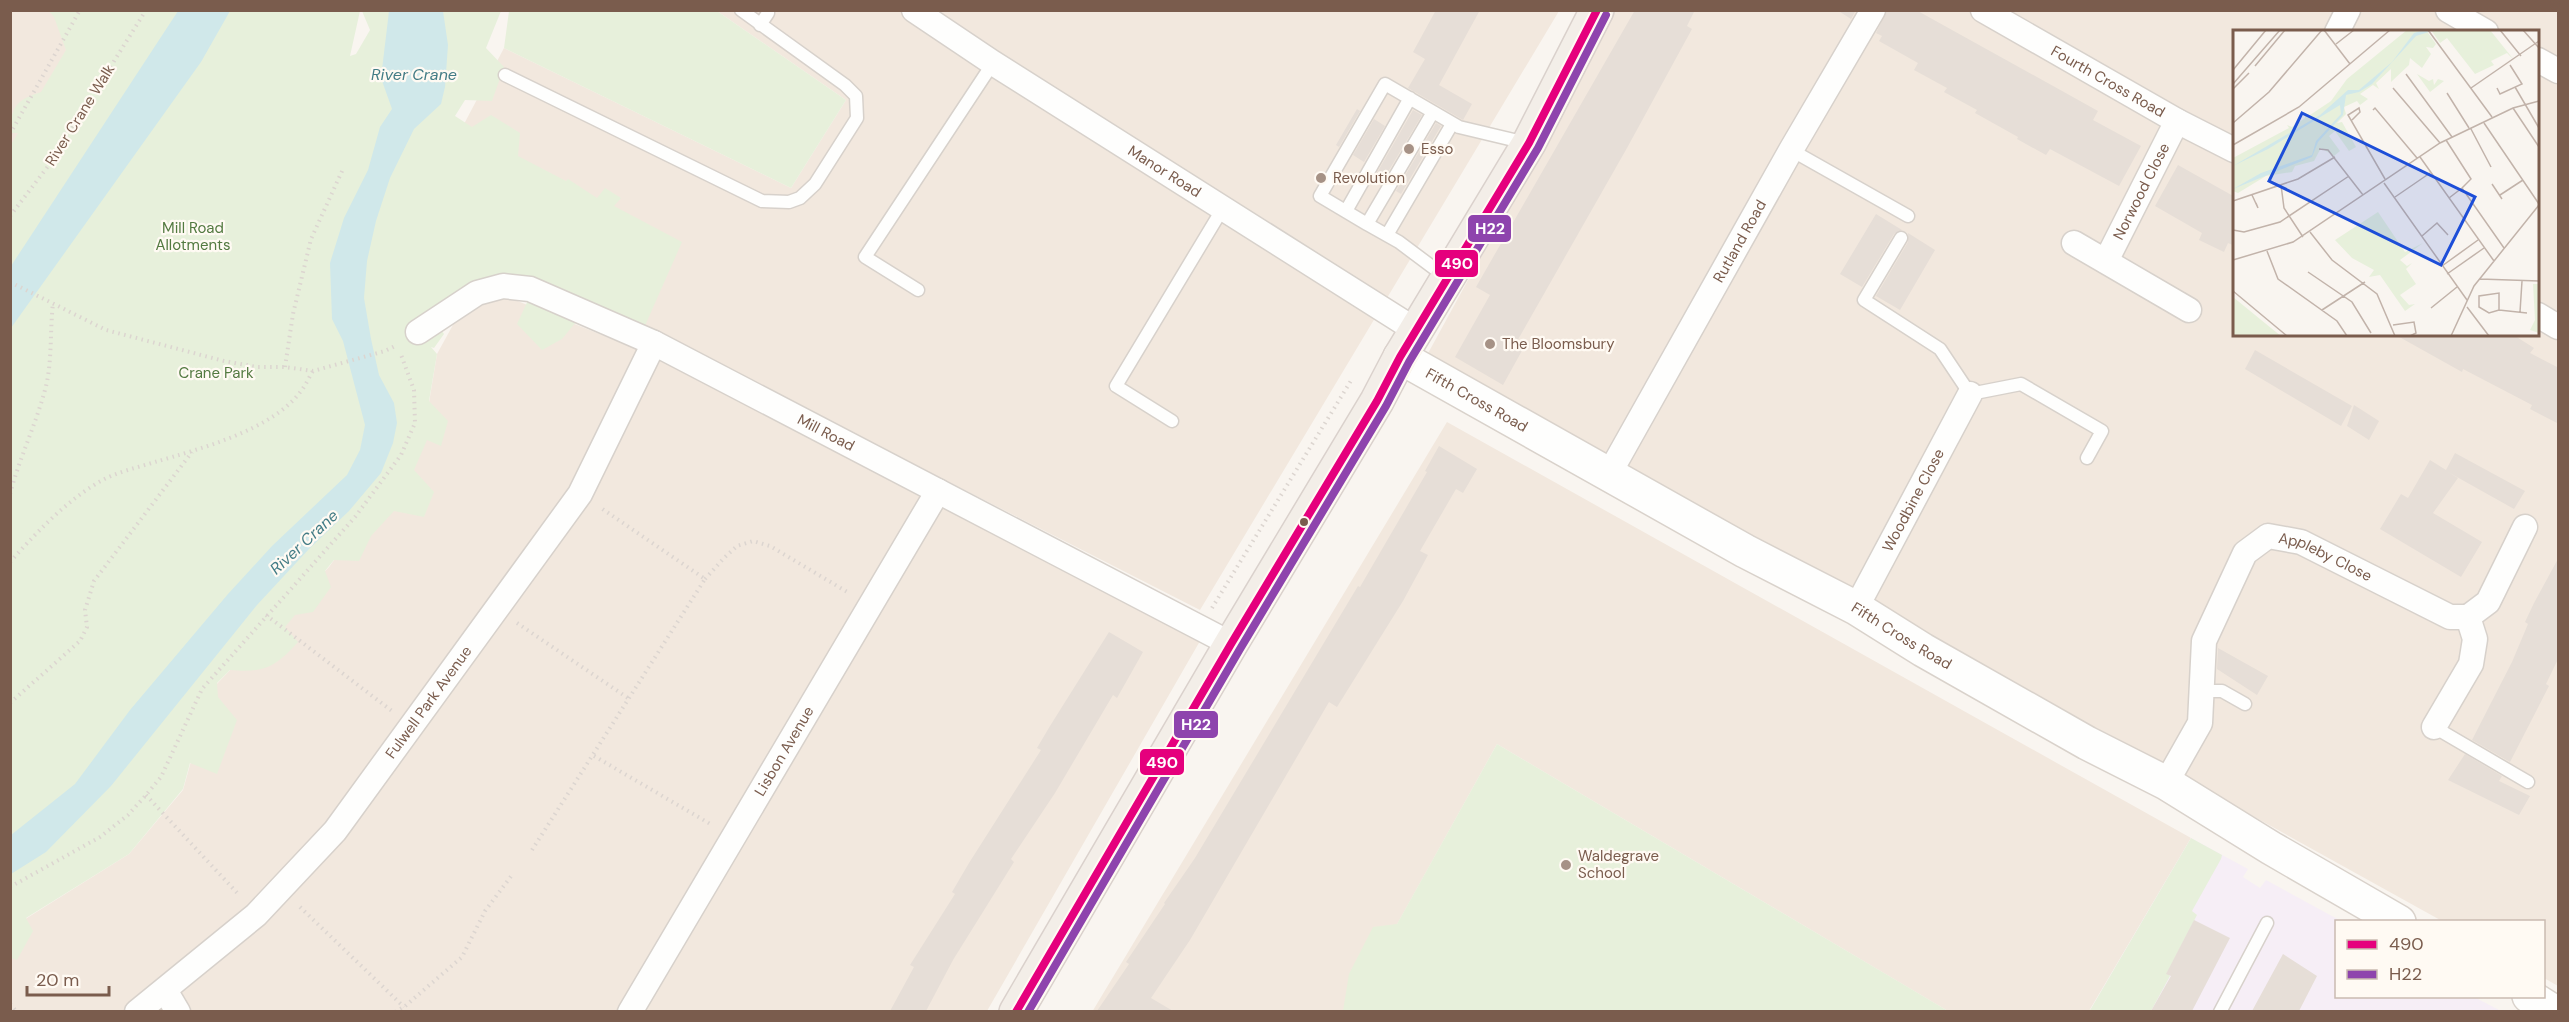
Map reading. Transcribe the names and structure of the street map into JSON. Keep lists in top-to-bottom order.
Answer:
{
  "streets": {
    "street": [
      "Fourth Cross Road",
      "Manor Road",
      "Norwood Close",
      "Rutland Road",
      "Fifth Cross Road",
      "Mill Road",
      "Woodbine Close",
      "Appleby Close",
      "Fulwell Park Avenue",
      "Lisbon Avenue"
    ],
    "path": ["River Crane Walk"]
  },
  "crossings": [
    ["Fourth Cross Road", "Norwood Close"],
    ["Manor Road", "Fifth Cross Road"],
    ["Rutland Road", "Fifth Cross Road"],
    ["Fifth Cross Road", "Woodbine Close"],
    ["Fifth Cross Road", "Appleby Close"],
    ["Mill Road", "Fulwell Park Avenue"],
    ["Mill Road", "Lisbon Avenue"]
  ],
  "water": ["River Crane"],
  "parks": ["Mill Road Allotments", "Crane Park"],
  "places": [
    "Esso",
    "Revolution",
    "The Bloomsbury",
    "Waldegrave School"
  ],
  "lines": ["transit line 490", "transit line H22"],
  "legend": ["490", "H22"],
  "scale_bar": "20 m"
}
